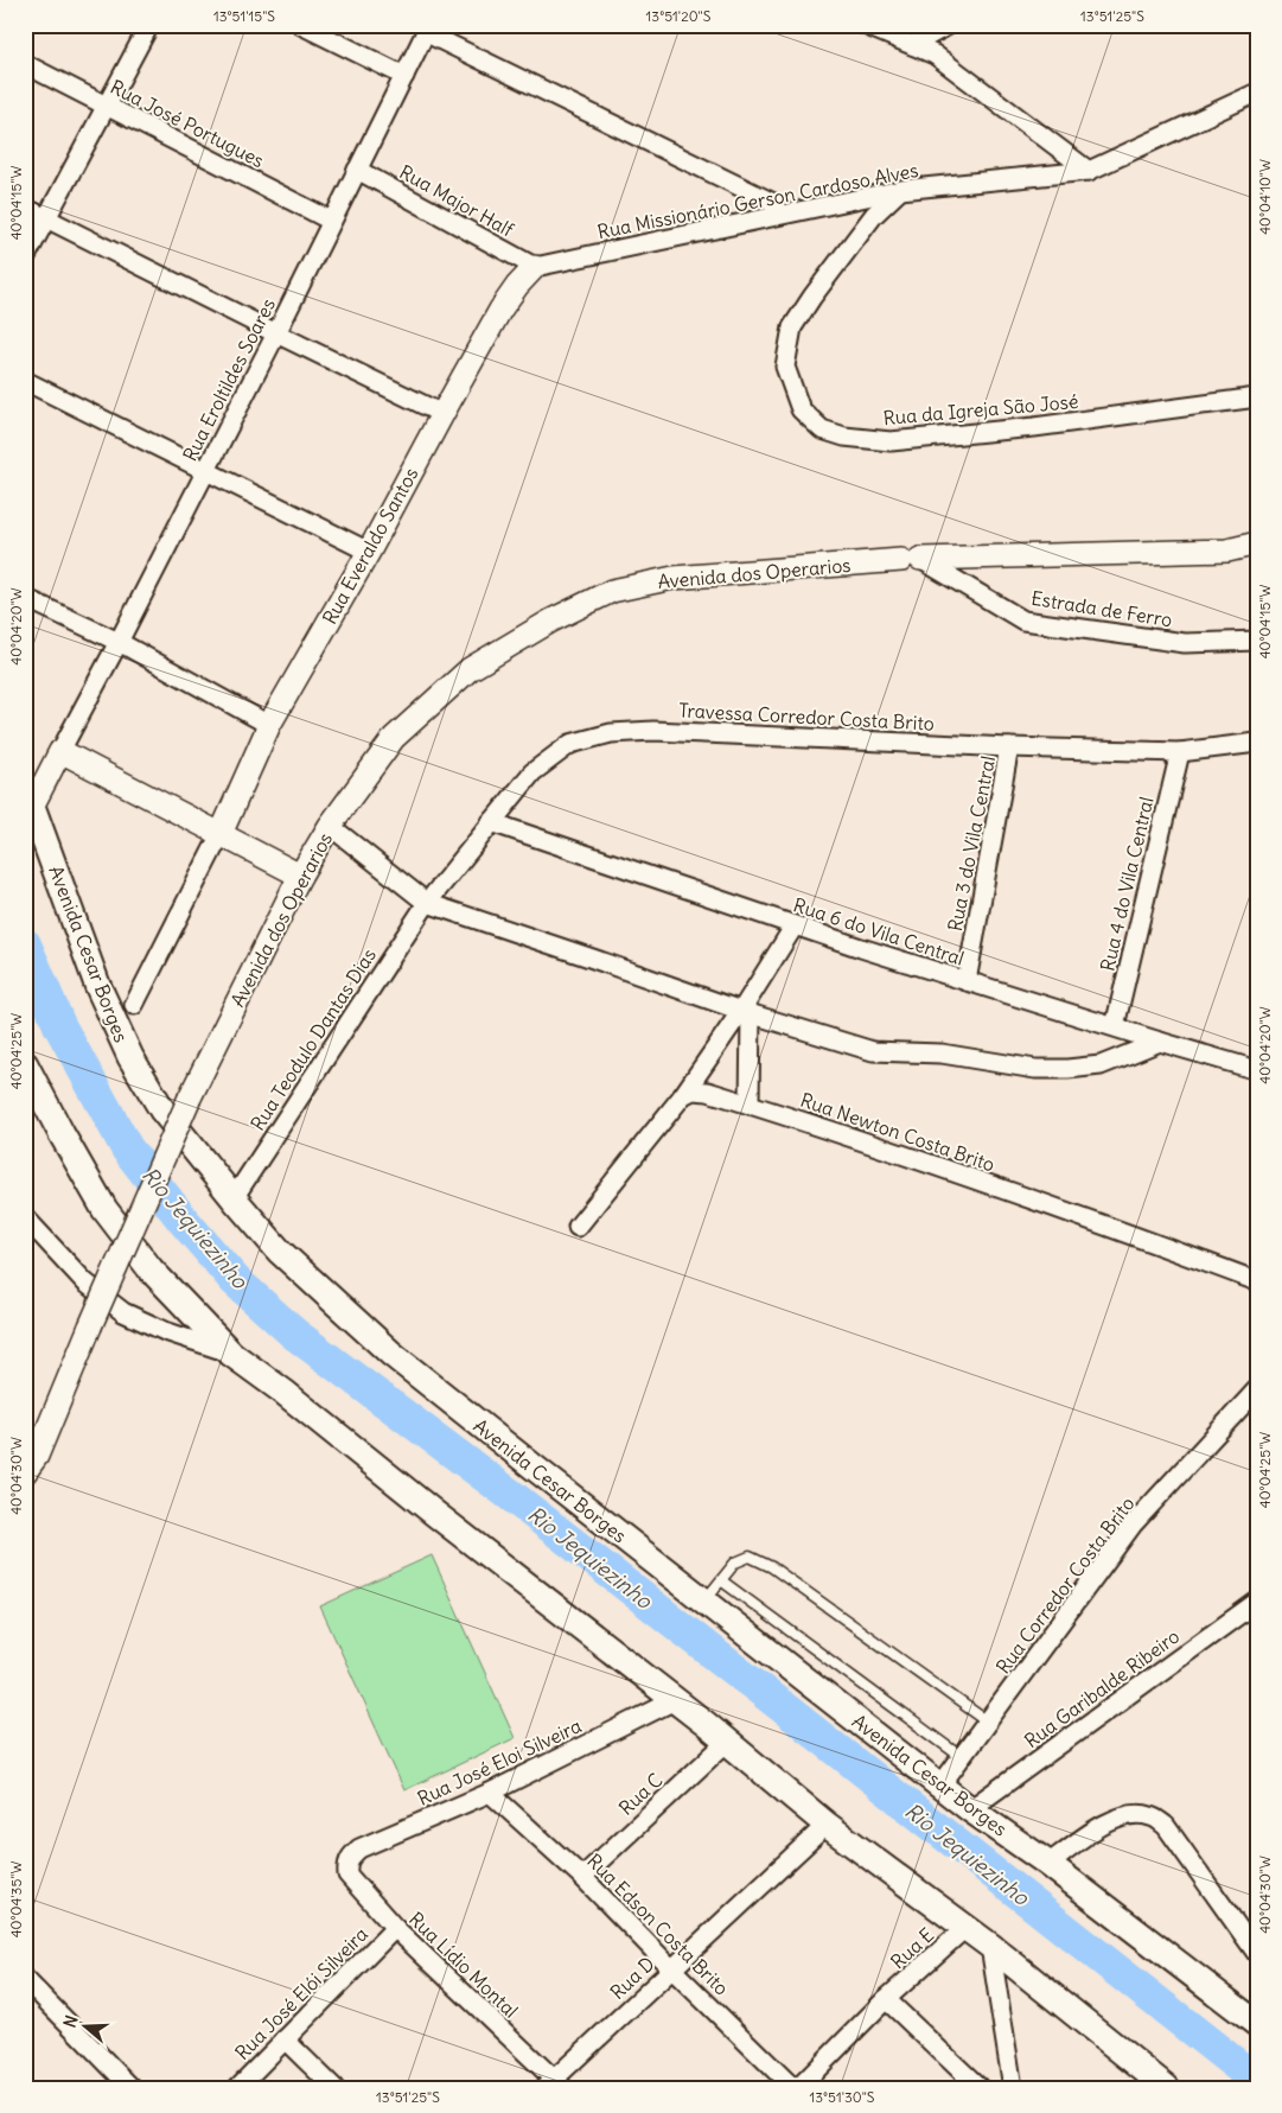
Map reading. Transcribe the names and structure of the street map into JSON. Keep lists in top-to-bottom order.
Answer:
{
  "streets": {
    "main road": ["Avenida Cesar Borges"],
    "street": [
      "Rua José Portugues",
      "Rua Major Half",
      "Rua Missionário Gerson Cardoso Alves",
      "Rua Eroltildes Soares",
      "Rua da Igreja São José",
      "Rua Everaldo Santos",
      "Avenida dos Operarios",
      "Estrada de Ferro",
      "Travessa Corredor Costa Brito",
      "Rua 3 do Vila Central",
      "Rua 4 do Vila Central",
      "Rua 6 do Vila Central",
      "Rua Teodulo Dantas Dias",
      "Rua Newton Costa Brito",
      "Rua Corredor Costa Brito",
      "Rua Garibalde Ribeiro",
      "Rua José Eloi Silveira",
      "Rua C",
      "Rua Edson Costa Brito",
      "Rua E",
      "Rua Lídio Montal",
      "Rua D",
      "Rua José Elói Silveira"
    ]
  },
  "crossings": [
    ["Rua José Portugues", "Rua Eroltildes Soares"],
    ["Rua Major Half", "Rua Missionário Gerson Cardoso Alves"],
    ["Rua Major Half", "Rua Eroltildes Soares"],
    ["Rua Major Half", "Rua Everaldo Santos"],
    ["Rua Missionário Gerson Cardoso Alves", "Rua da Igreja São José"],
    ["Rua Missionário Gerson Cardoso Alves", "Rua Everaldo Santos"],
    ["Avenida dos Operarios", "Estrada de Ferro"],
    ["Travessa Corredor Costa Brito", "Rua 3 do Vila Central"],
    ["Travessa Corredor Costa Brito", "Rua 4 do Vila Central"],
    ["Travessa Corredor Costa Brito", "Rua 6 do Vila Central"],
    ["Travessa Corredor Costa Brito", "Rua Teodulo Dantas Dias"],
    ["Rua 3 do Vila Central", "Rua 6 do Vila Central"],
    ["Rua 4 do Vila Central", "Rua 6 do Vila Central"],
    ["Avenida Cesar Borges", "Rua Teodulo Dantas Dias"],
    ["Avenida Cesar Borges", "Rua Corredor Costa Brito"],
    ["Avenida Cesar Borges", "Rua Garibalde Ribeiro"],
    ["Rua José Eloi Silveira", "Rua Edson Costa Brito"],
    ["Rua José Eloi Silveira", "Rua Lídio Montal"],
    ["Rua C", "Rua Edson Costa Brito"],
    ["Rua Edson Costa Brito", "Rua D"],
    ["Rua Lídio Montal", "Rua D"],
    ["Rua Lídio Montal", "Rua José Elói Silveira"]
  ],
  "water": ["Rio Jequiezinho"],
  "north": "left",
  "coordinates": [
    "13°51'15\"S",
    "13°51'20\"S",
    "13°51'25\"S",
    "40°04'10\"W",
    "40°04'15\"W",
    "40°04'20\"W",
    "40°04'25\"W",
    "40°04'30\"W",
    "40°04'35\"W",
    "13°51'30\"S"
  ]
}
